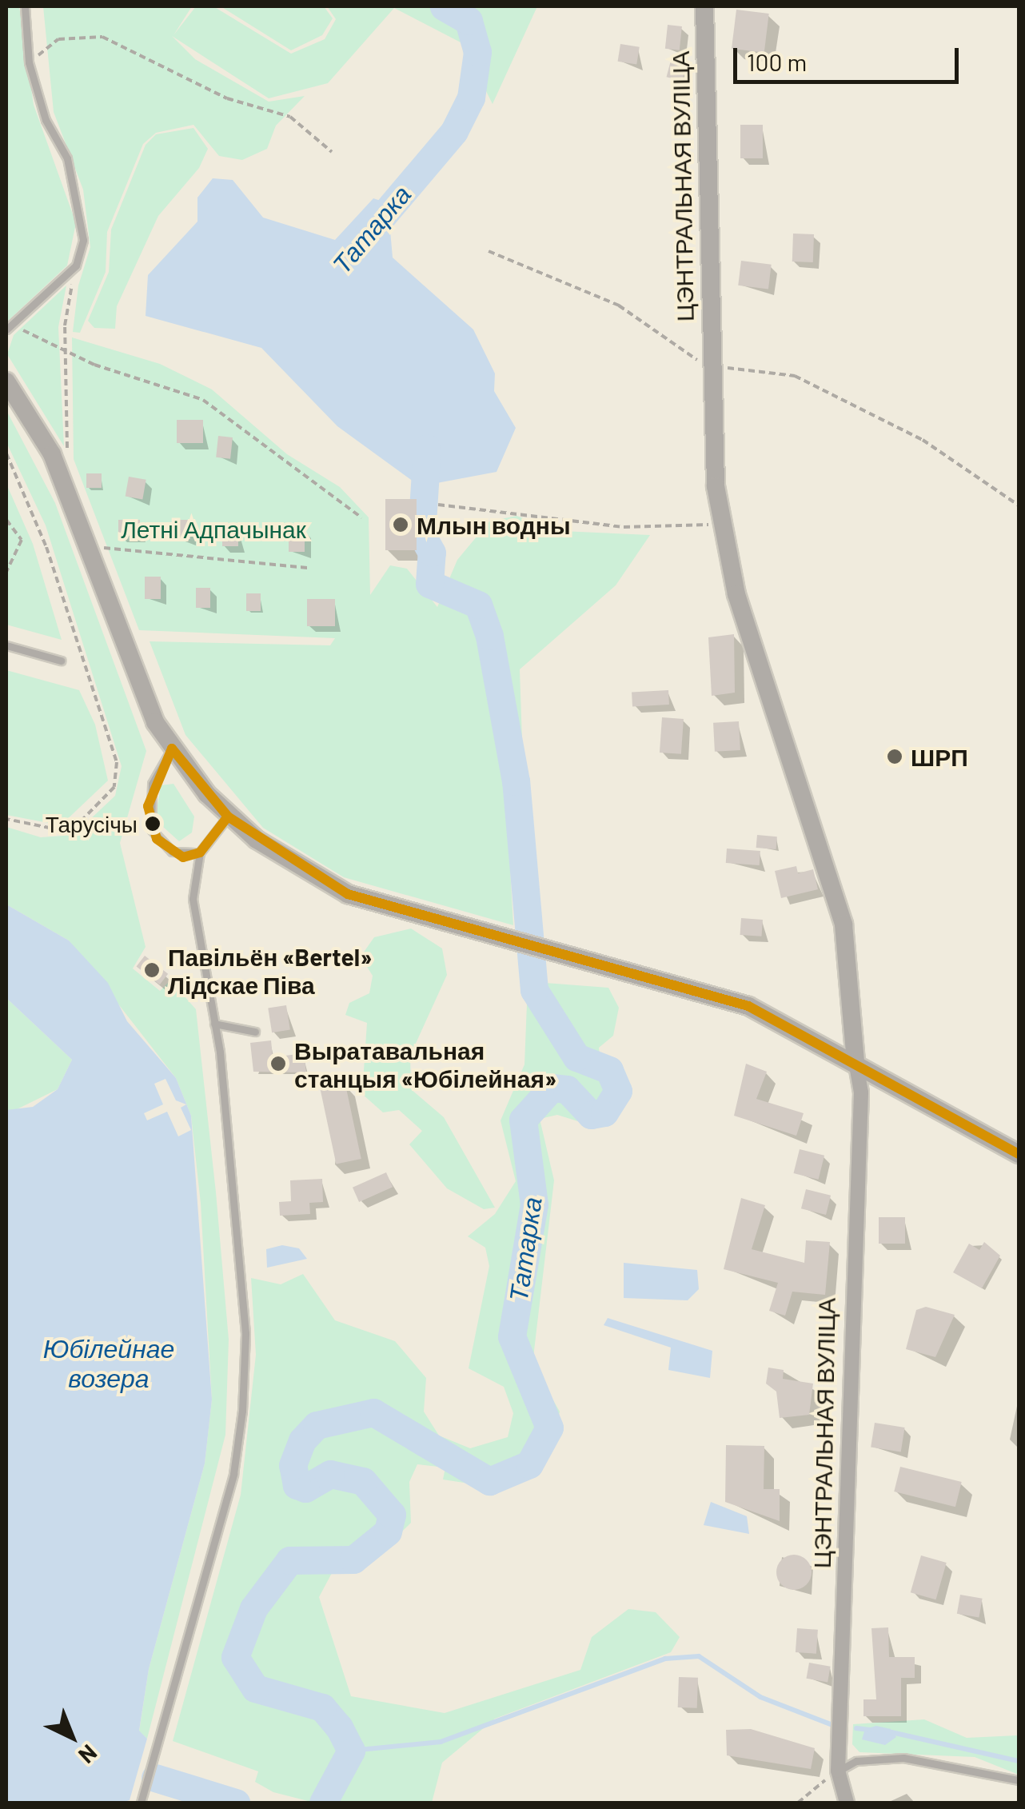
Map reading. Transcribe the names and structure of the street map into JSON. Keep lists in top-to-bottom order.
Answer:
{
  "streets": {
    "street": ["ЦЭНТРАЛЬНАЯ ВУЛІЦА"]
  },
  "water": ["Татарка", "Юбілейнае возера"],
  "parks": ["Летні Адпачынак"],
  "places": [
    "Млын водны",
    "ШРП",
    "Тарусічы",
    "Павільён «Bertel» Лідскае Піва",
    "Выратавальная станцыя «Юбілейная»"
  ],
  "scale_bar": "100 m",
  "north": "bottom right"
}
